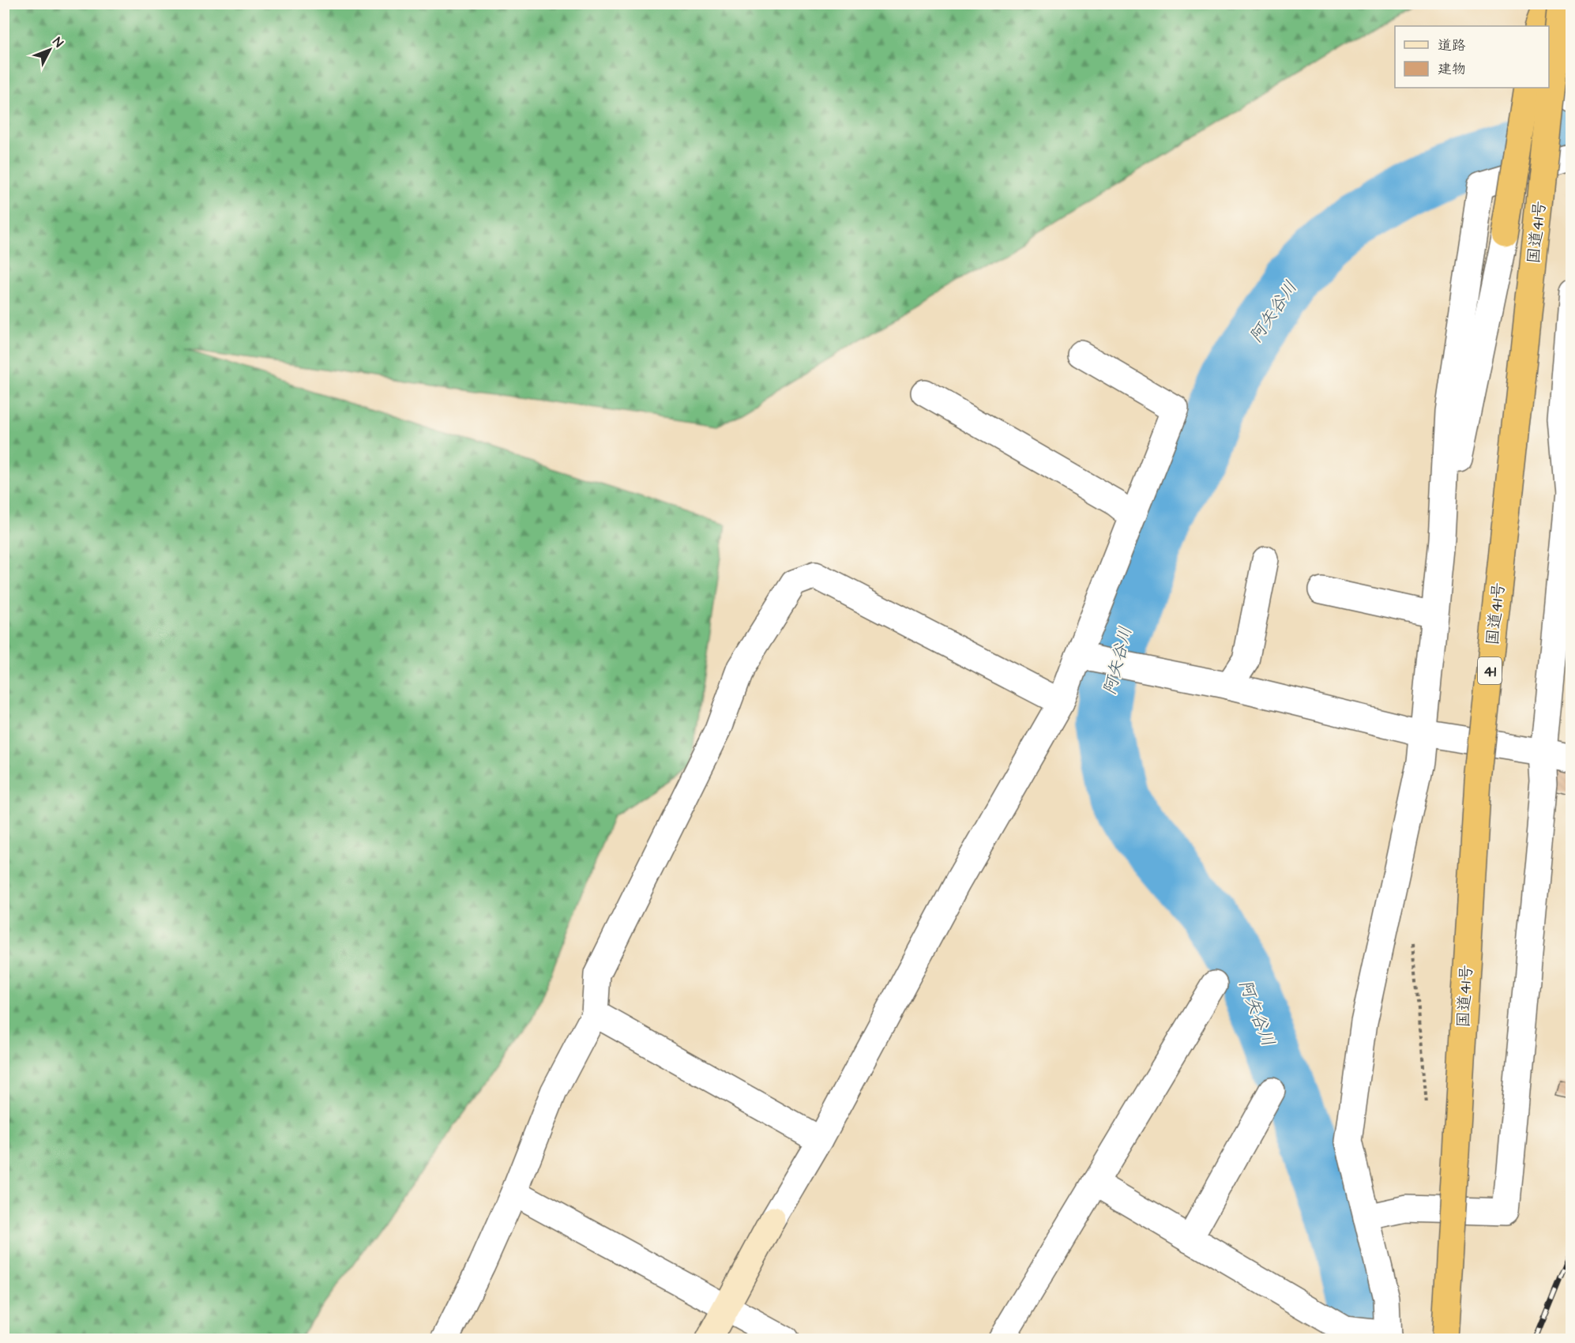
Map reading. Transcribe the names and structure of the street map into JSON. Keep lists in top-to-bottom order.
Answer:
{
  "streets": {
    "highway": ["国道41号", "41"]
  },
  "water": ["阿矢谷川"],
  "legend": ["道路", "建物"],
  "north": "top right"
}
